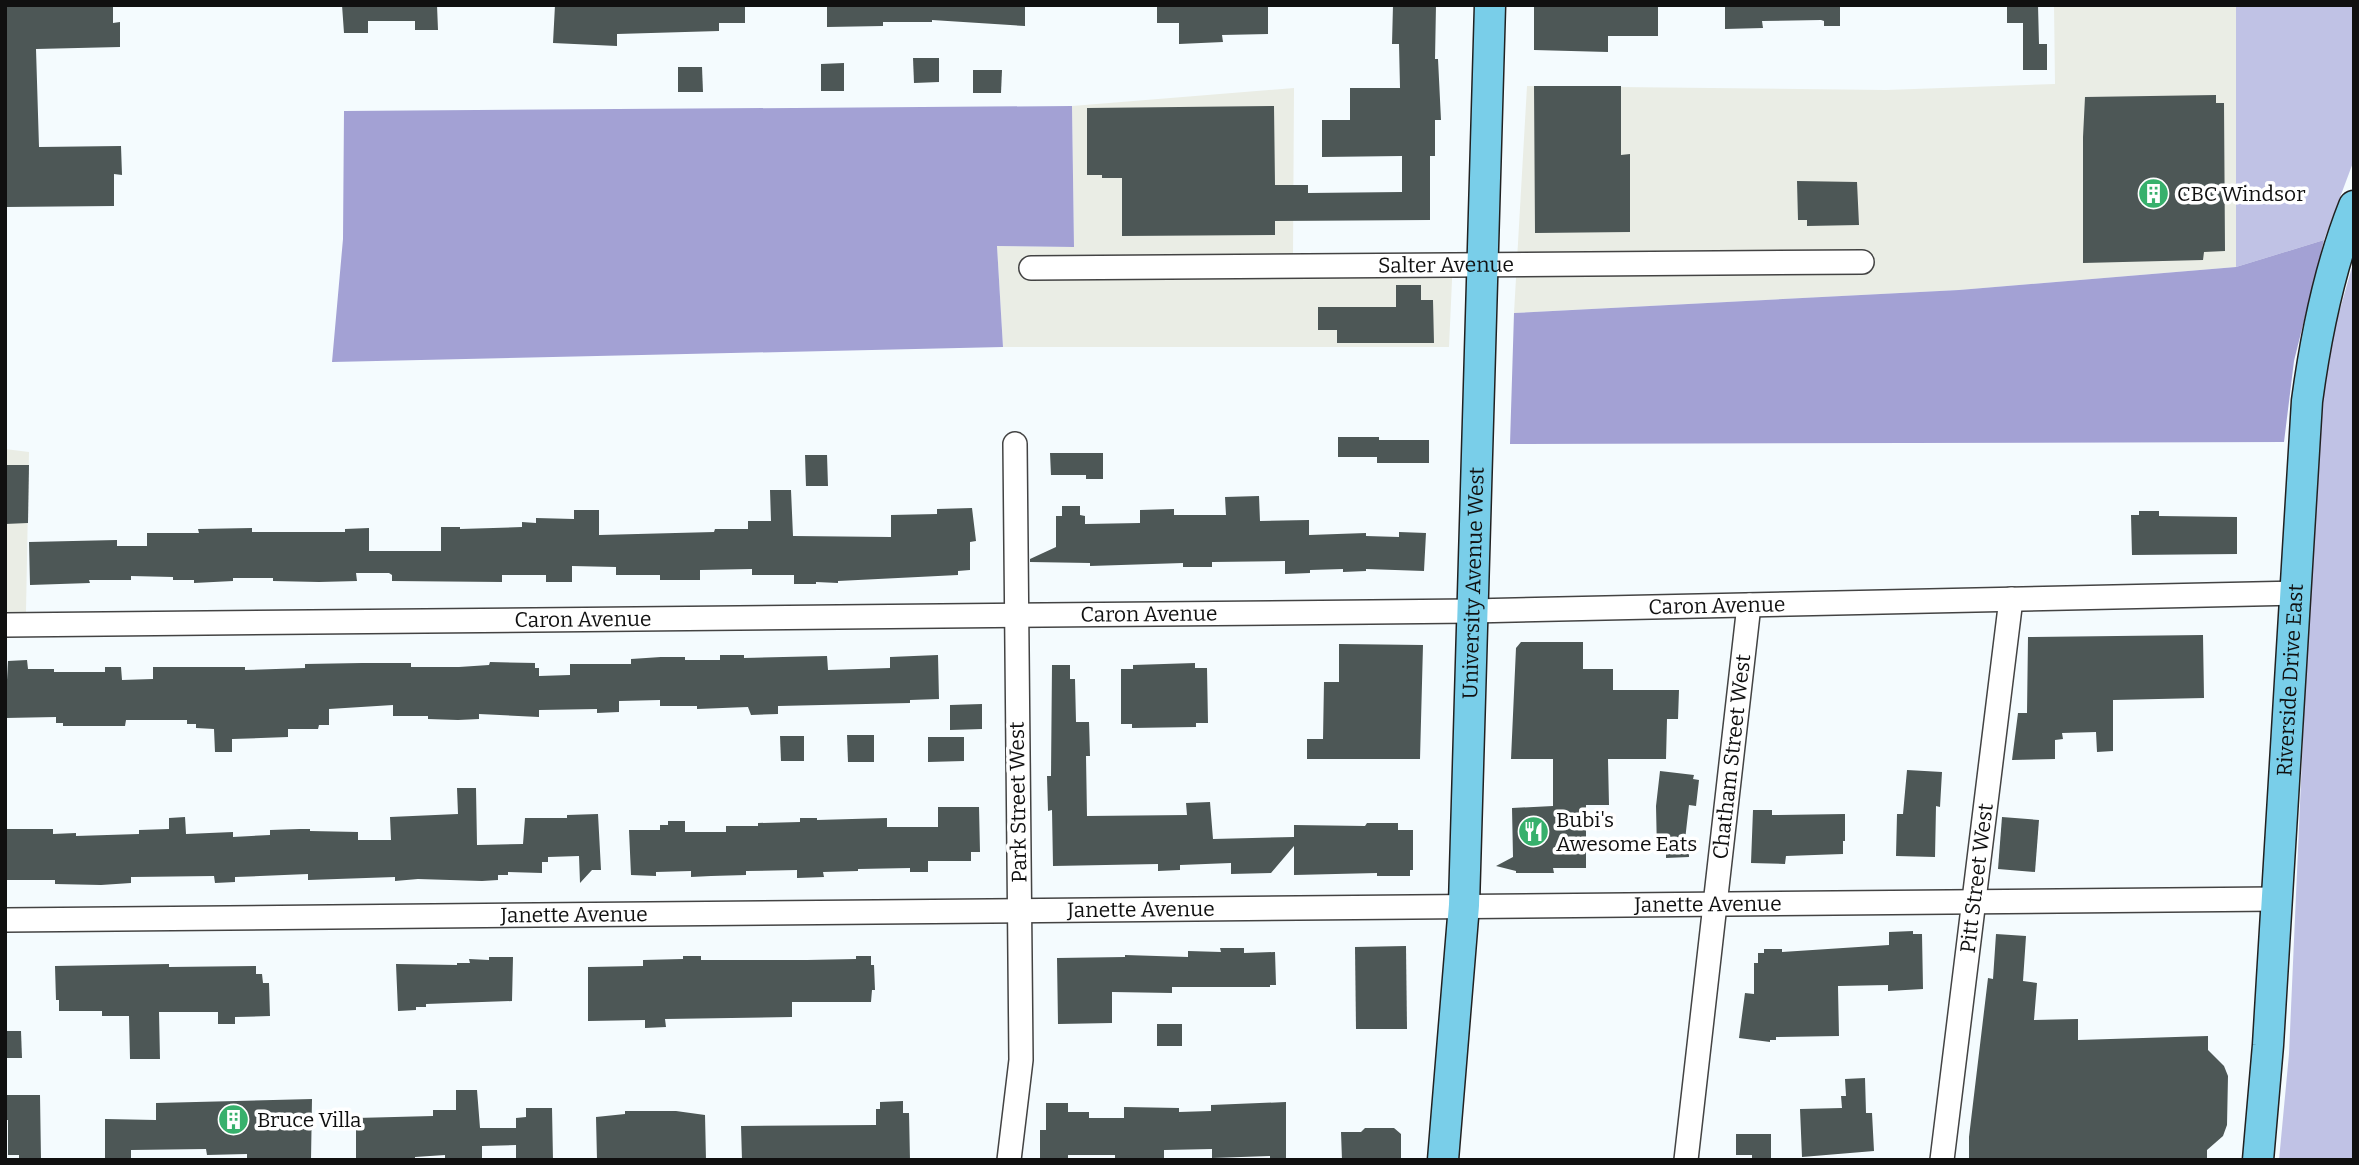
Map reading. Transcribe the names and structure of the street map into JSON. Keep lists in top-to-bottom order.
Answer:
{
  "streets": {
    "main road": ["University Avenue West", "Riverside Drive East"],
    "street": [
      "Salter Avenue",
      "Caron Avenue",
      "Chatham Street West",
      "Park Street West",
      "Pitt Street West",
      "Janette Avenue"
    ]
  },
  "crossings": [
    ["Salter Avenue", "University Avenue West"],
    ["University Avenue West", "Caron Avenue"],
    ["University Avenue West", "Janette Avenue"],
    ["Caron Avenue", "Riverside Drive East"],
    ["Caron Avenue", "Chatham Street West"],
    ["Caron Avenue", "Park Street West"],
    ["Caron Avenue", "Pitt Street West"],
    ["Riverside Drive East", "Janette Avenue"],
    ["Chatham Street West", "Janette Avenue"],
    ["Park Street West", "Janette Avenue"],
    ["Pitt Street West", "Janette Avenue"]
  ],
  "places": {
    "building": ["CBC Windsor", "Bruce Villa"],
    "restaurant": ["Bubi's Awesome Eats"]
  }
}
